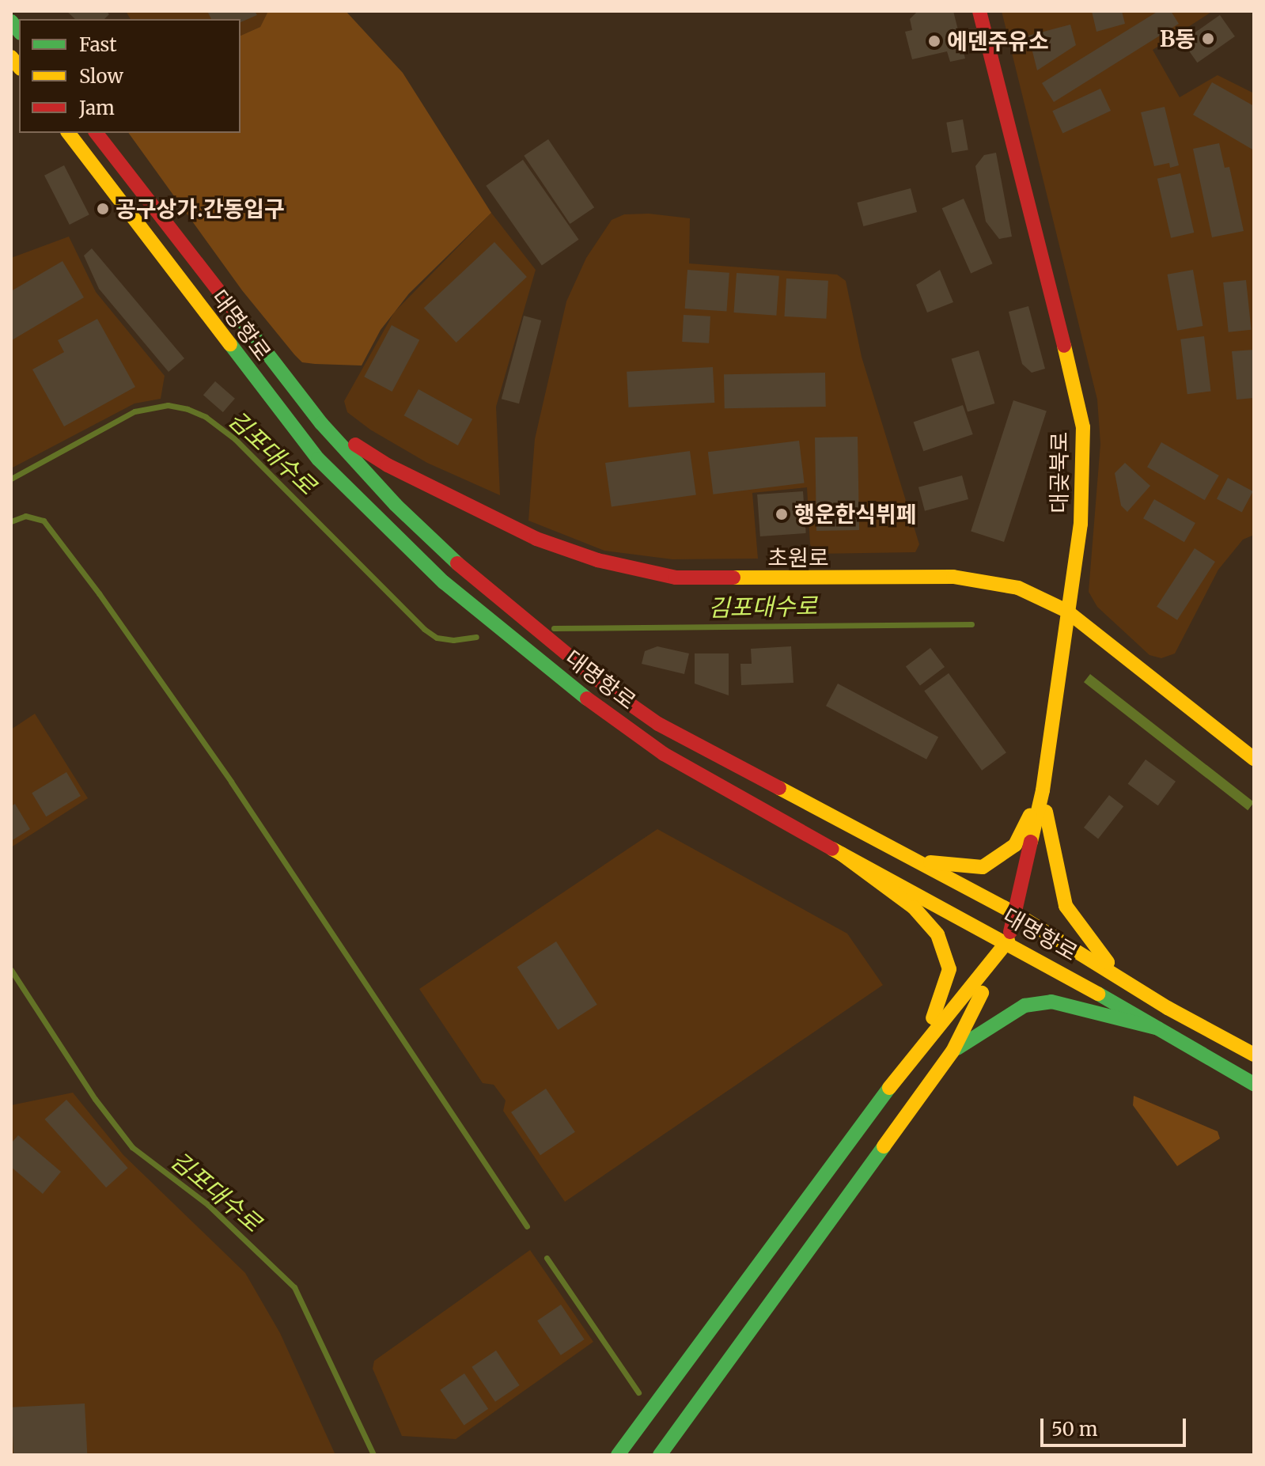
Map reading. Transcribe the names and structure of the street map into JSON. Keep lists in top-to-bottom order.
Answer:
{
  "streets": {
    "main road": ["대명항로", "대곶북로", "초원로"]
  },
  "crossings": [
    ["대명항로", "대곶북로"],
    ["대명항로", "초원로"],
    ["대곶북로", "초원로"]
  ],
  "water": ["김포대수로"],
  "places": [
    "B동",
    "에덴주유소",
    "공구상가.간동입구",
    "행운한식뷔페"
  ],
  "legend": ["Fast", "Slow", "Jam"],
  "scale_bar": "50 m"
}
